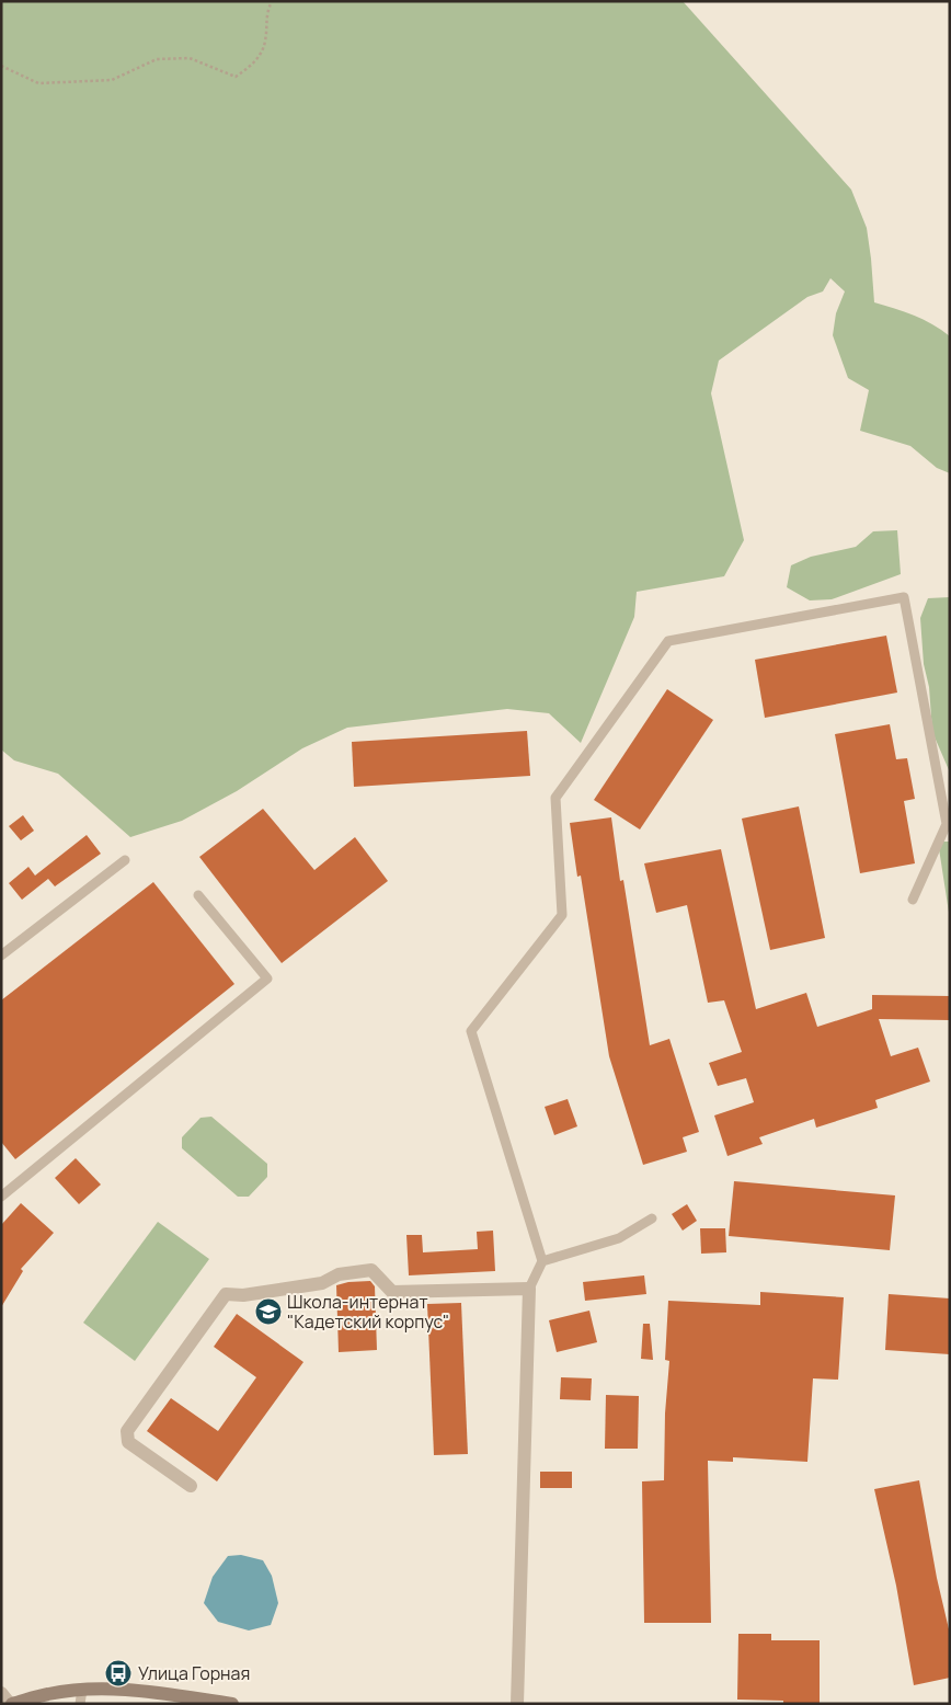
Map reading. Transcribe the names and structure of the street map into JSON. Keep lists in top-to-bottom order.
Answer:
{
  "places": {
    "school or university": ["Школа-интернат \"Кадетский корпус\""],
    "bus stop": ["Улица Горная"]
  }
}
